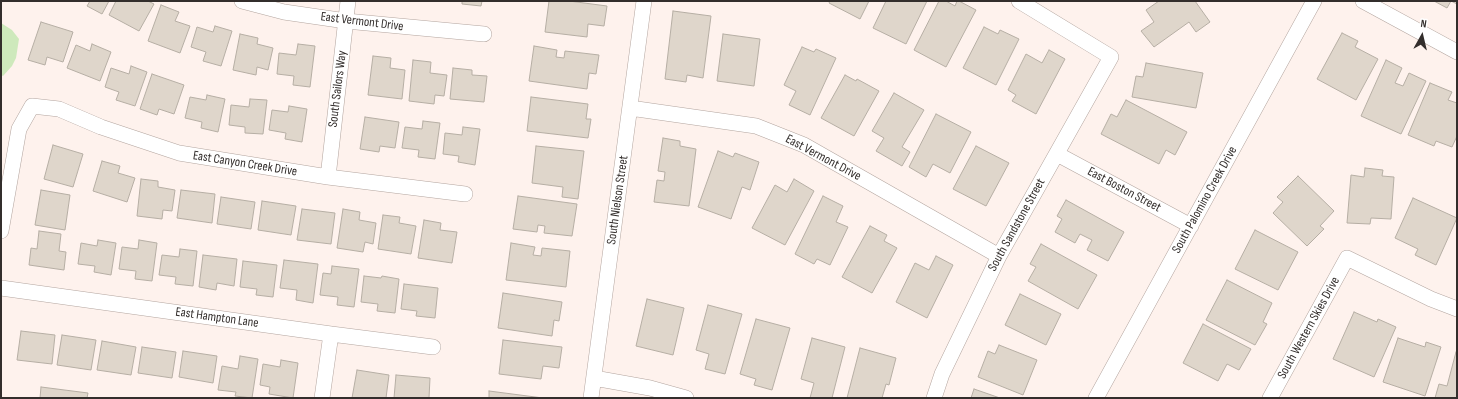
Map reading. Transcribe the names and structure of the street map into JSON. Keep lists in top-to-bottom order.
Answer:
{
  "streets": {
    "street": [
      "East Vermont Drive",
      "South Sailors Way",
      "East Canyon Creek Drive",
      "East Boston Street",
      "South Nielson Street",
      "South Palomino Creek Drive",
      "South Sandstone Street",
      "East Hampton Lane",
      "South Western Skies Drive"
    ]
  },
  "crossings": [
    ["East Vermont Drive", "South Sailors Way"],
    ["East Vermont Drive", "South Nielson Street"],
    ["East Vermont Drive", "South Sandstone Street"],
    ["South Sailors Way", "East Canyon Creek Drive"],
    ["East Boston Street", "South Palomino Creek Drive"],
    ["East Boston Street", "South Sandstone Street"]
  ],
  "north": "top"
}
